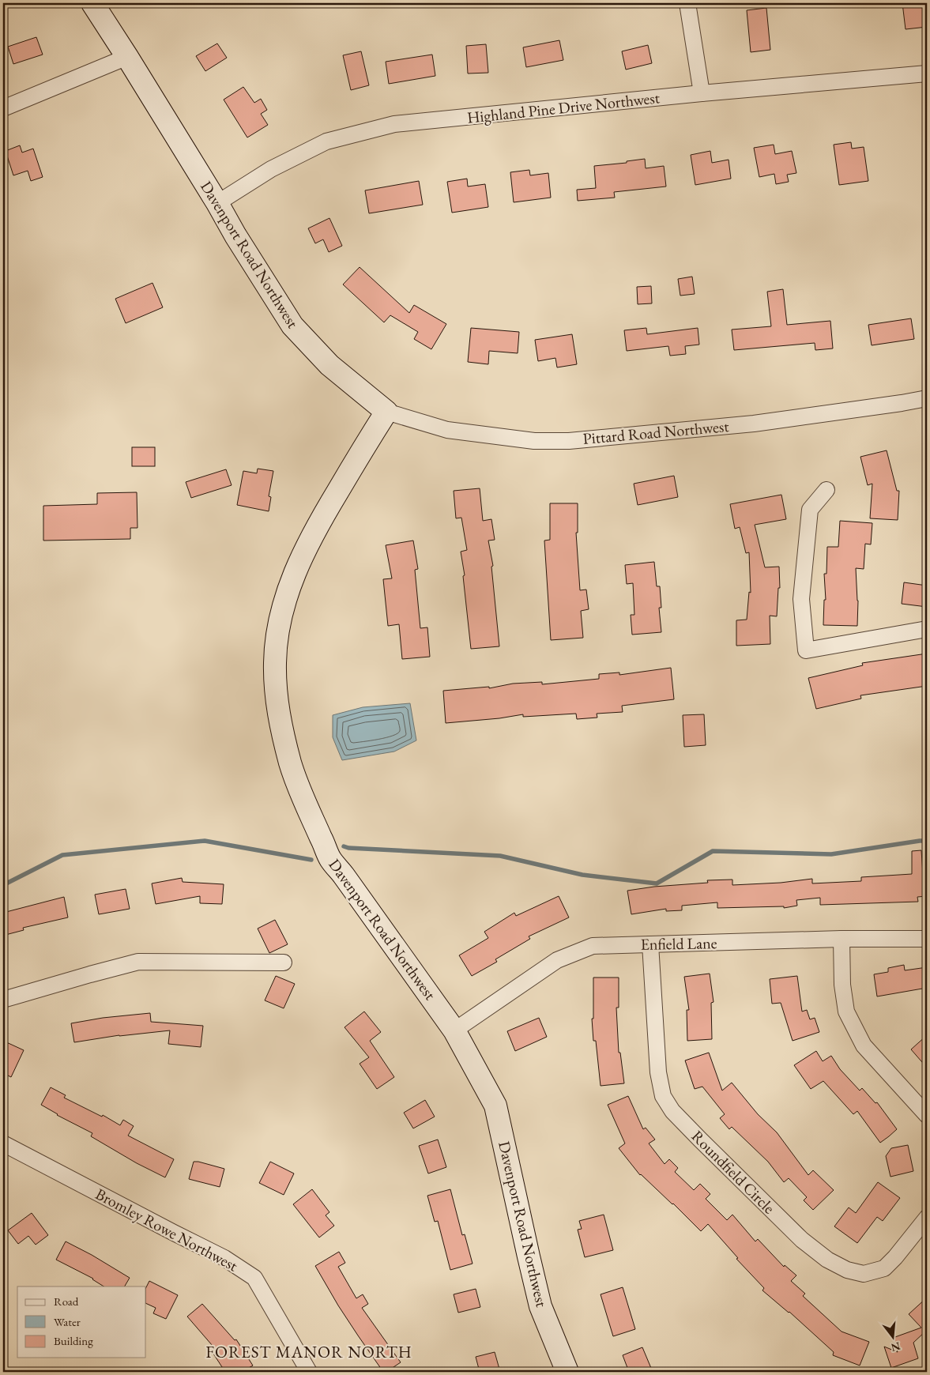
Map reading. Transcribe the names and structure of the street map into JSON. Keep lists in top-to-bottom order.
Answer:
{
  "streets": {
    "street": [
      "Highland Pine Drive Northwest",
      "Davenport Road Northwest",
      "Pittard Road Northwest",
      "Enfield Lane",
      "Roundfield Circle",
      "Bromley Rowe Northwest"
    ]
  },
  "crossings": [
    ["Highland Pine Drive Northwest", "Davenport Road Northwest"],
    ["Davenport Road Northwest", "Pittard Road Northwest"],
    ["Davenport Road Northwest", "Enfield Lane"],
    ["Enfield Lane", "Roundfield Circle"]
  ],
  "districts": ["FOREST MANOR NORTH"],
  "legend": ["Road", "Water", "Building"],
  "north": "bottom"
}
